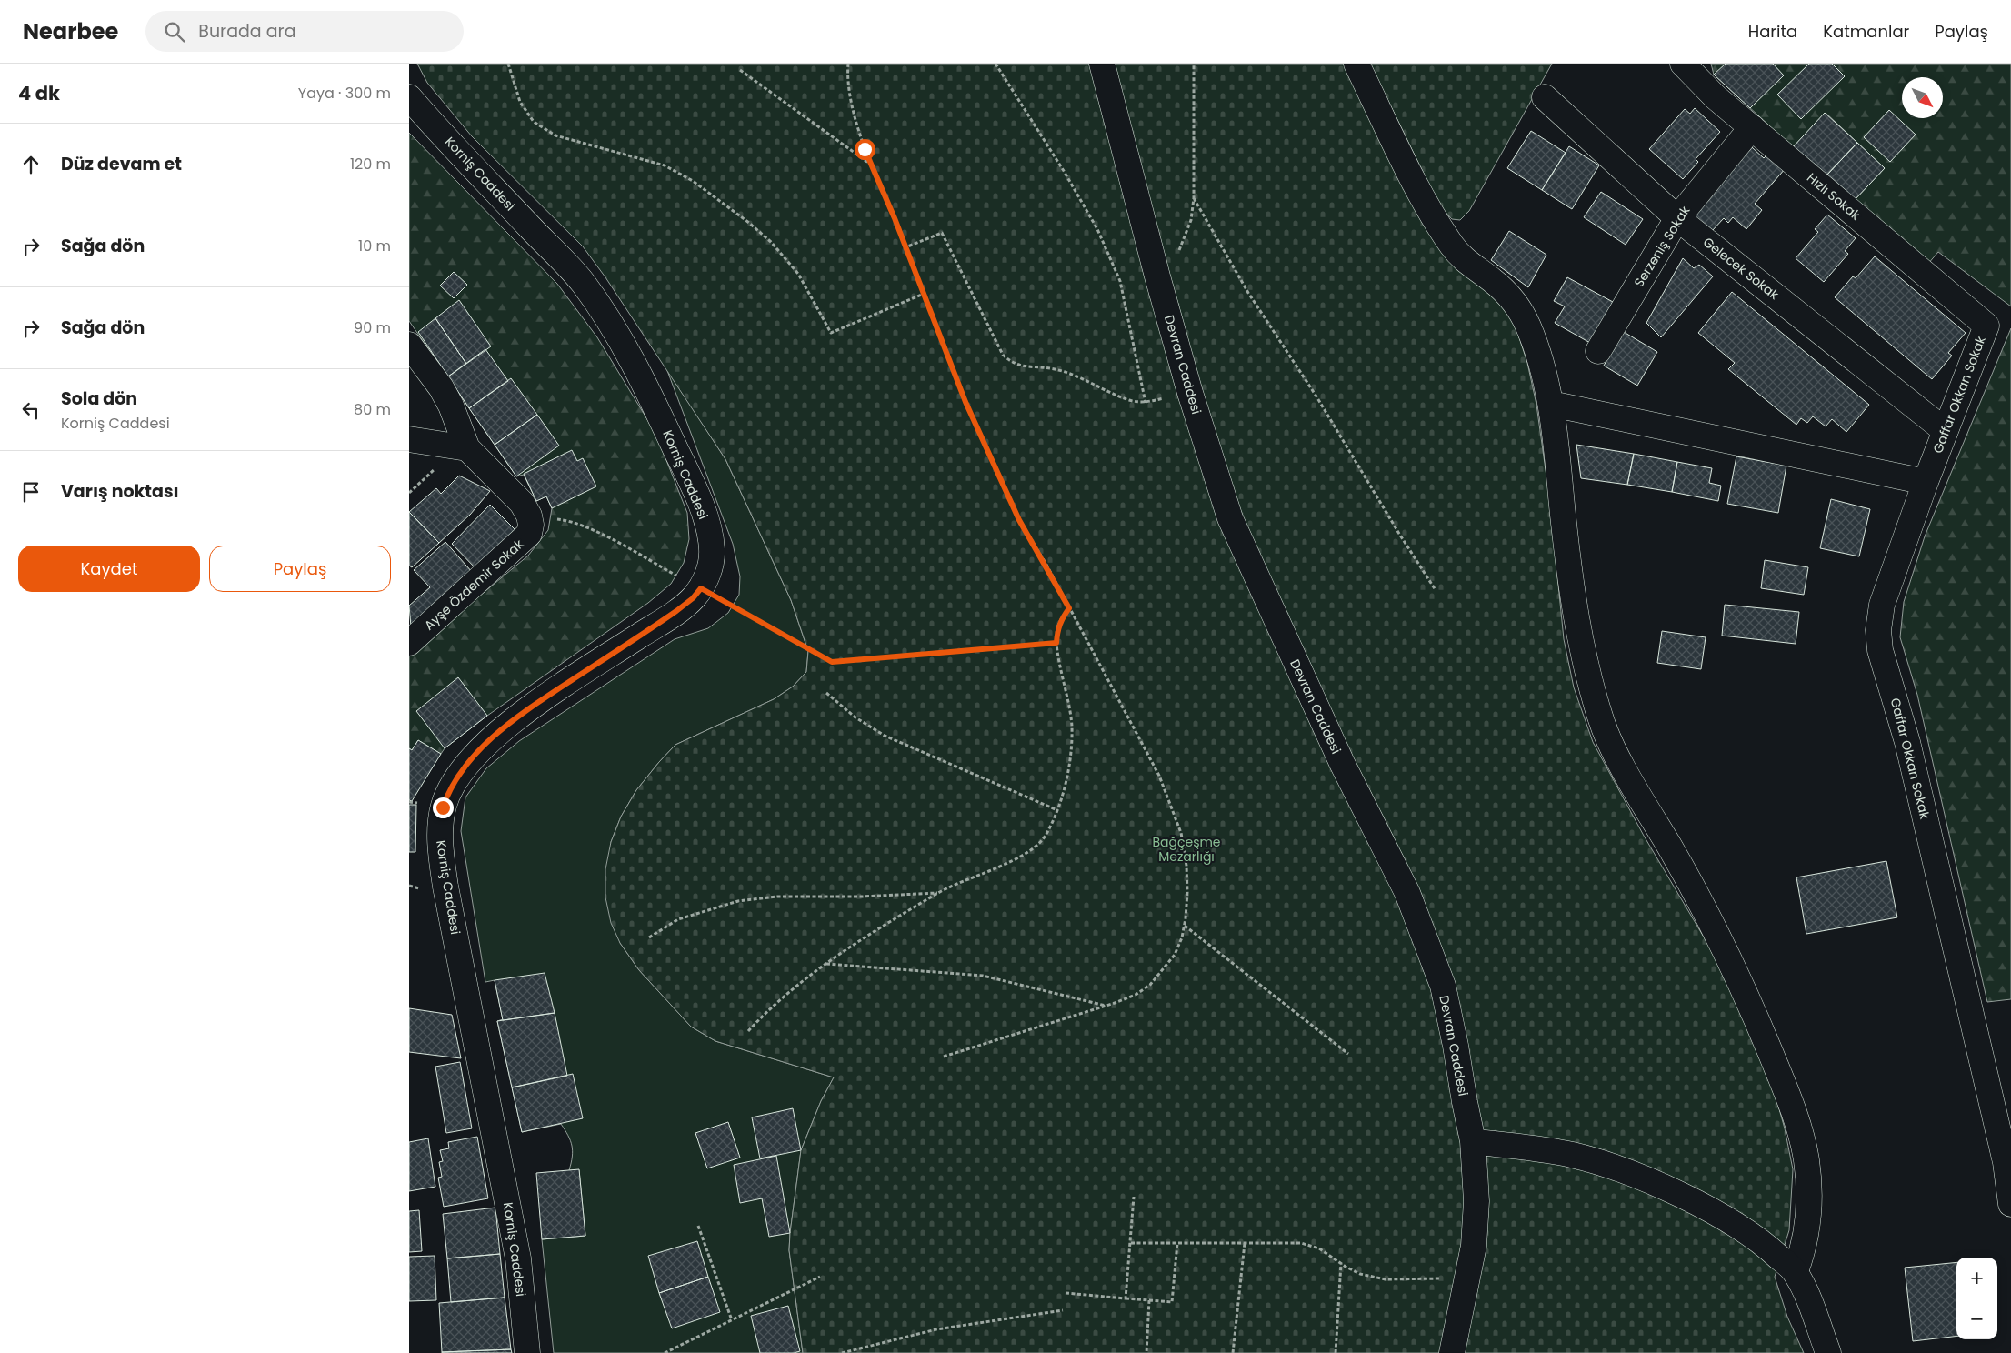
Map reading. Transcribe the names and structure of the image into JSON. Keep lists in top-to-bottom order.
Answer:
{
  "streets": {
    "street": [
      "Korniş Caddesi",
      "Hızlı Sokak",
      "Serzeniş Sokak",
      "Gelecek Sokak",
      "Devran Caddesi",
      "Gaffar Okkan Sokak",
      "Ayşe Özdemir Sokak"
    ]
  },
  "crossings": [
    ["Hızlı Sokak", "Serzeniş Sokak"],
    ["Hızlı Sokak", "Gaffar Okkan Sokak"],
    ["Serzeniş Sokak", "Gelecek Sokak"],
    ["Gelecek Sokak", "Gaffar Okkan Sokak"]
  ],
  "parks": ["Bağçeşme Mezarlığı"],
  "north": "bottom right",
  "page": {
    "header": "Nearbee",
    "search": "Burada ara",
    "nav": ["Harita", "Katmanlar", "Paylaş"],
    "heading": ["4 dk", "Yaya · 300 m"],
    "list": [
      ["Düz devam et", "120 m"],
      ["Sağa dön", "10 m"],
      ["Sağa dön", "90 m"],
      ["Sola dön", "Korniş Caddesi", "80 m"],
      "Varış noktası"
    ],
    "buttons": ["Kaydet", "Paylaş"],
    "map_buttons": ["+", "−"]
  }
}
